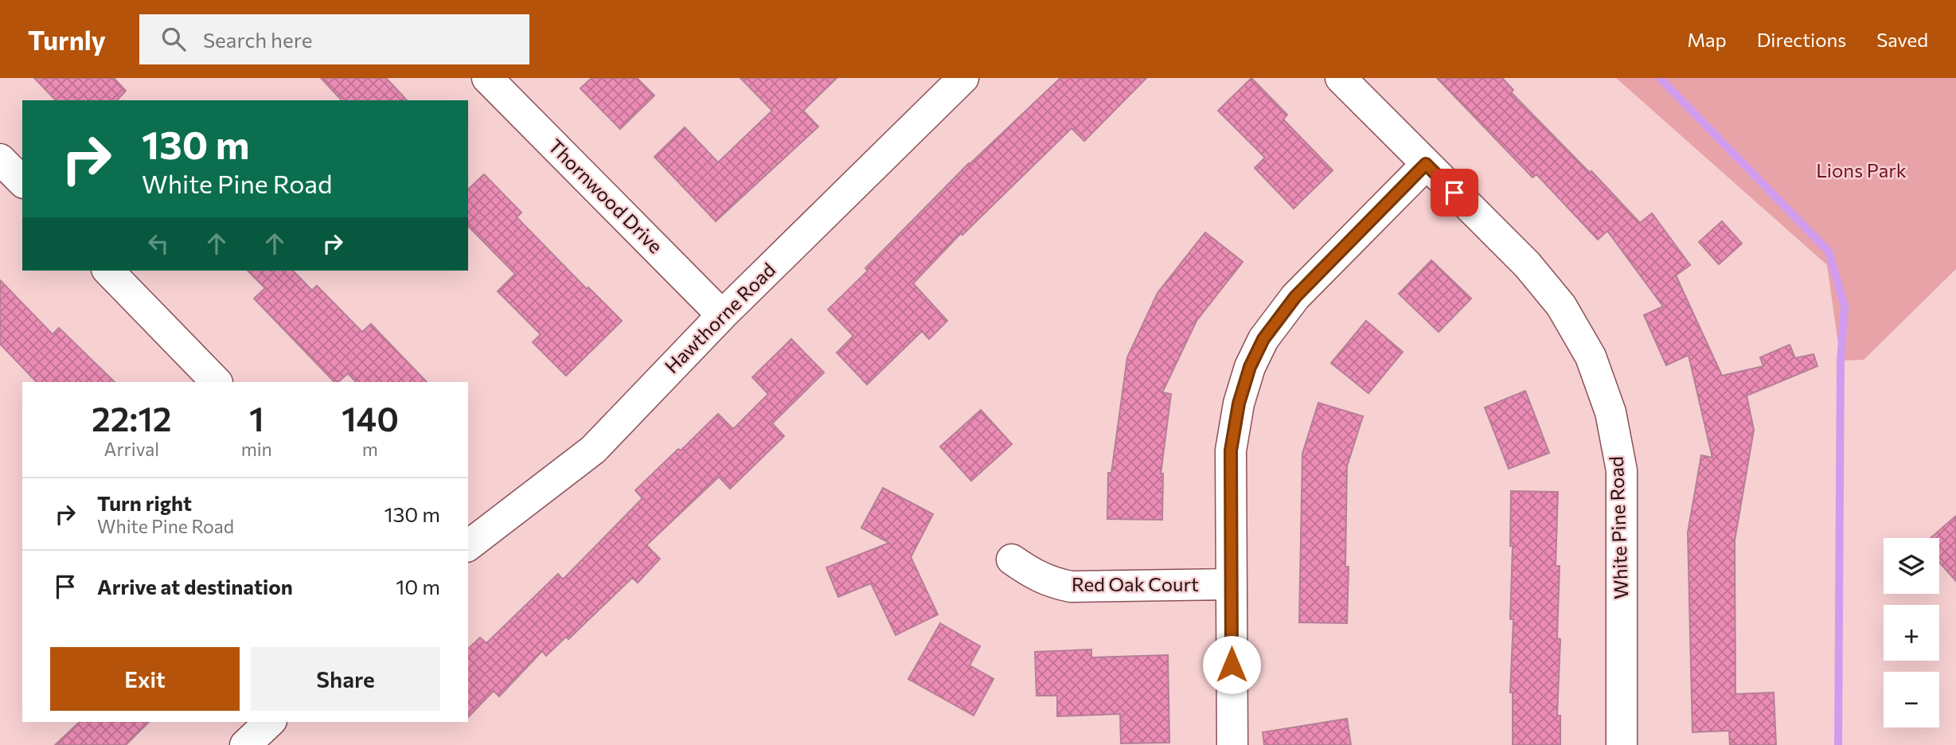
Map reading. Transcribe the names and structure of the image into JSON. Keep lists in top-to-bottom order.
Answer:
{
  "streets": {
    "street": [
      "Thornwood Drive",
      "Hawthorne Road",
      "White Pine Road",
      "Red Oak Court"
    ]
  },
  "crossings": [
    ["Thornwood Drive", "Hawthorne Road"]
  ],
  "parks": ["Lions Park"],
  "page": {
    "header": "Turnly",
    "search": "Search here",
    "nav": ["Map", "Directions", "Saved"],
    "turn": ["130 m", "White Pine Road"],
    "eta": [
      "22:12",
      "Arrival",
      "1",
      "min",
      "140",
      "m"
    ],
    "list": [
      {
        "name": "Turn right",
        "note": "White Pine Road",
        "value": "130 m"
      },
      {
        "name": "Arrive at destination",
        "value": "10 m"
      }
    ],
    "map_buttons": ["+", "−"],
    "buttons": ["Exit", "Share"]
  }
}
